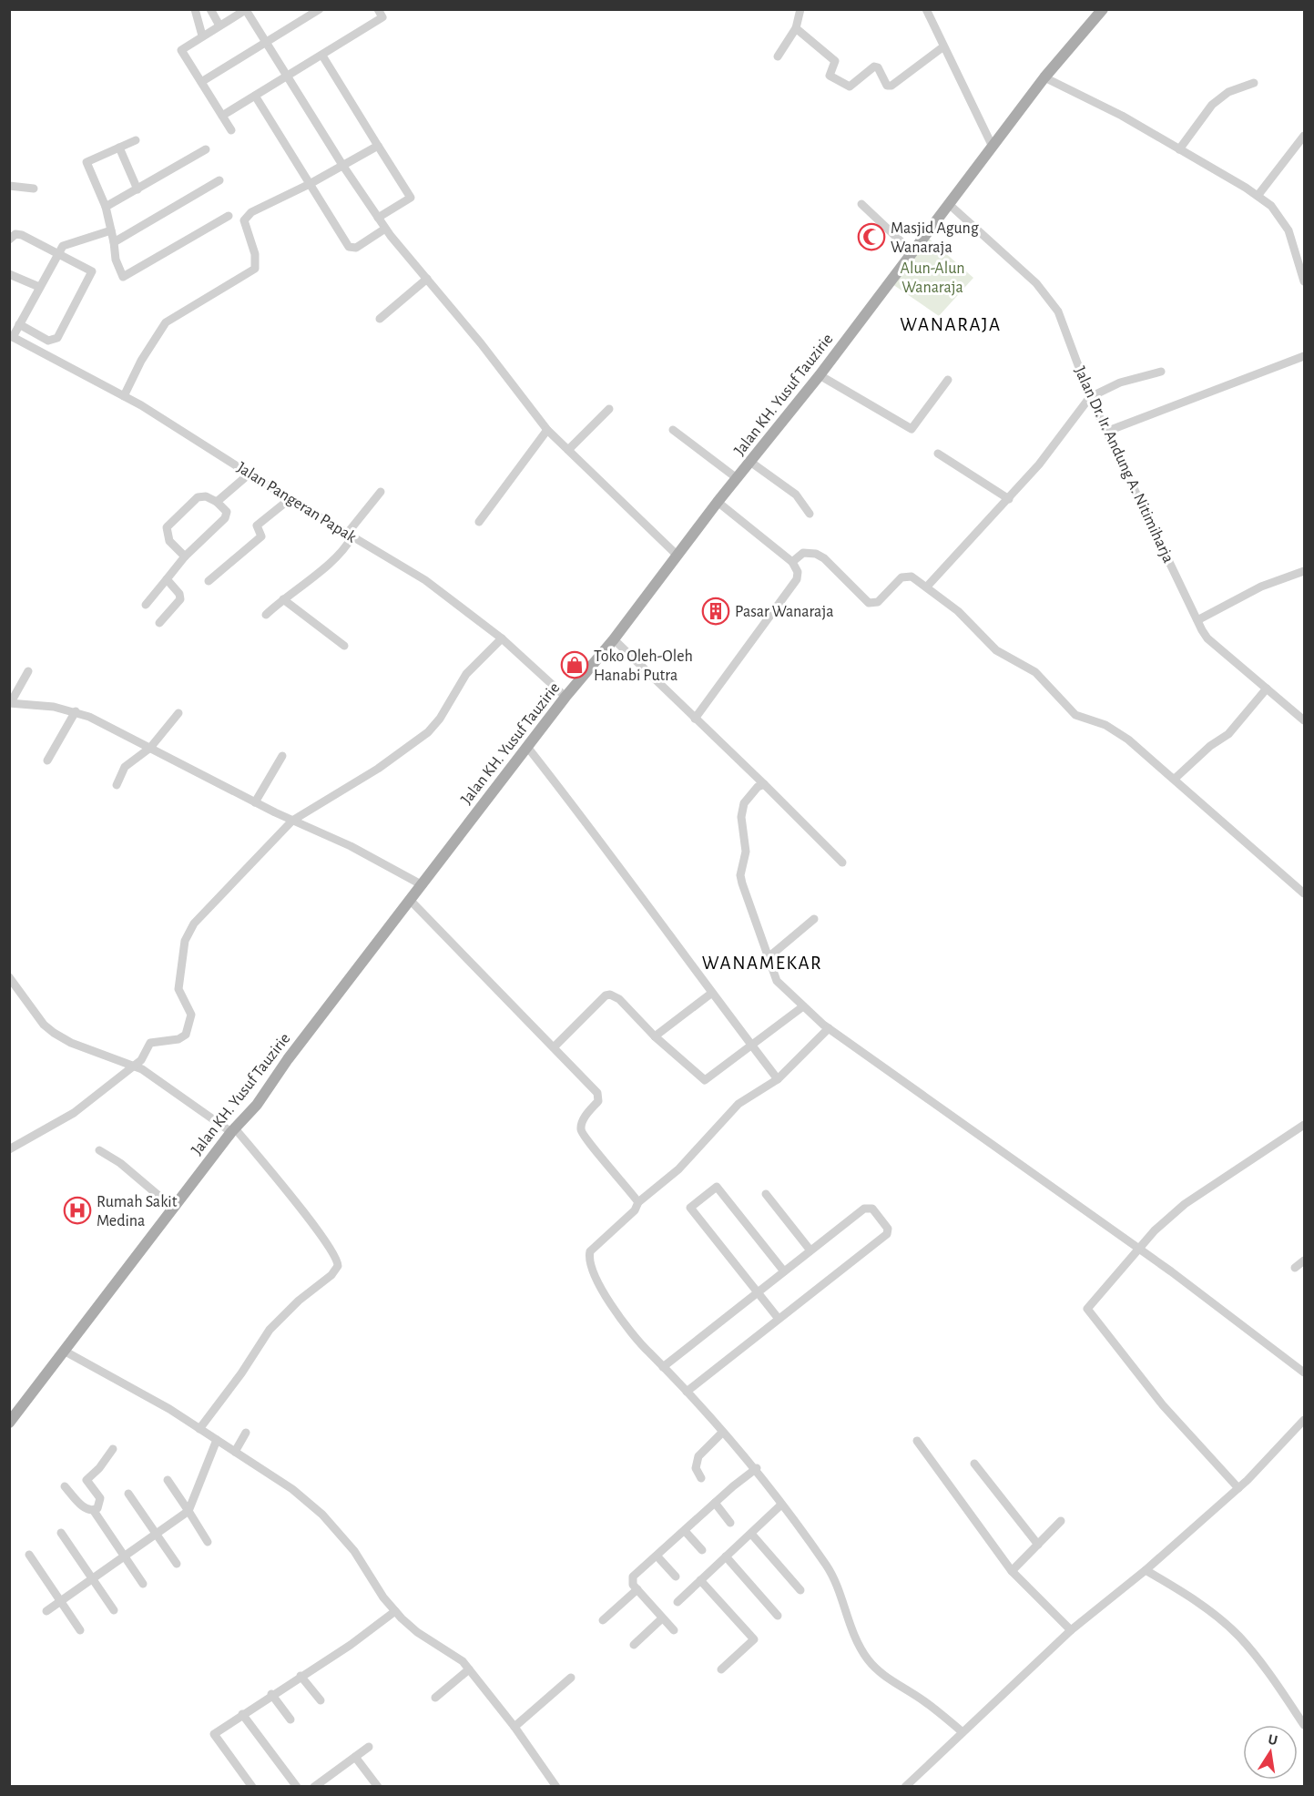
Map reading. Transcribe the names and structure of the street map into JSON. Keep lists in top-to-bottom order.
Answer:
{
  "streets": {
    "main road": ["Jalan KH. Yusuf Tauzirie"],
    "street": ["Jalan Dr. Ir. Andung A. Nitimiharja", "Jalan Pangeran Papak"]
  },
  "crossings": [
    ["Jalan KH. Yusuf Tauzirie", "Jalan Dr. Ir. Andung A. Nitimiharja"],
    ["Jalan KH. Yusuf Tauzirie", "Jalan Pangeran Papak"]
  ],
  "districts": ["WANARAJA", "WANAMEKAR"],
  "parks": ["Alun-Alun Wanaraja"],
  "places": {
    "mosque": ["Masjid Agung Wanaraja"],
    "building": ["Pasar Wanaraja"],
    "shop": ["Toko Oleh-Oleh Hanabi Putra"],
    "hospital": ["Rumah Sakit Medina"]
  },
  "north": "top"
}
